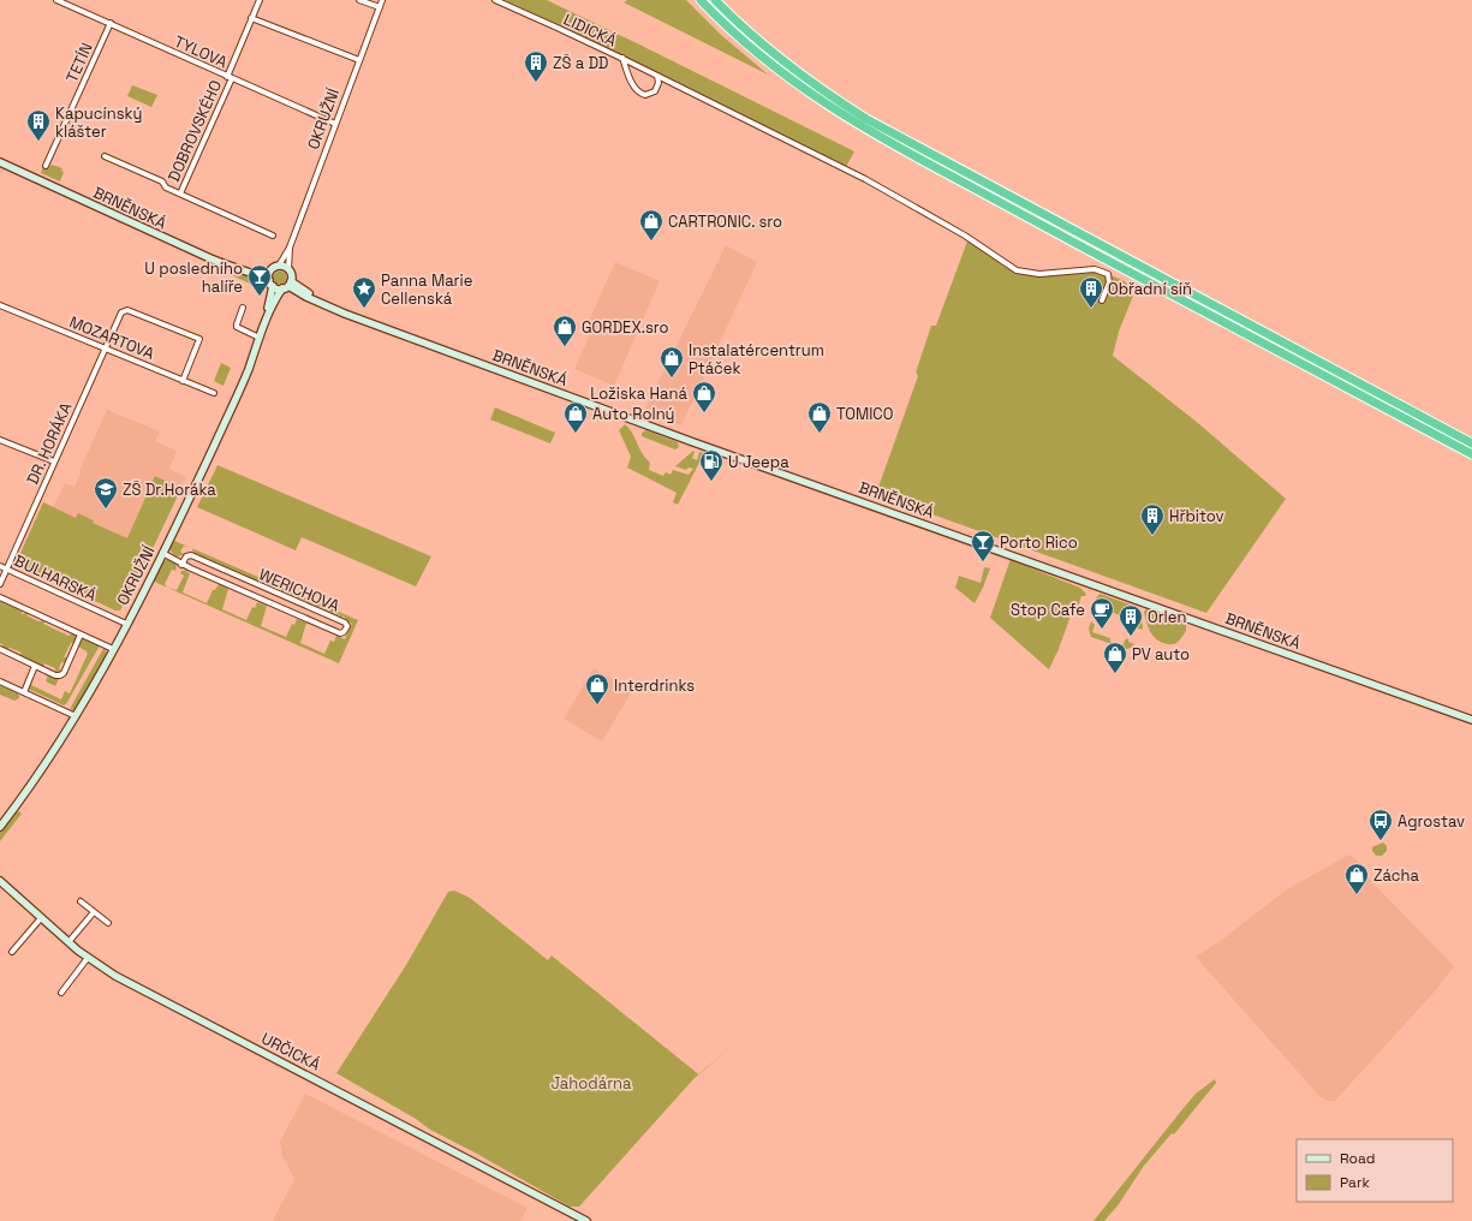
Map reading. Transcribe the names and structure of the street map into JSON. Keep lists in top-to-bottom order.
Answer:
{
  "streets": {
    "main road": ["OKRUŽNÍ", "BRNĚNSKÁ", "URČICKÁ"],
    "street": [
      "LIDICKÁ",
      "TYLOVA",
      "TETÍN",
      "DOBROVSKÉHO",
      "MOZARTOVA",
      "DR. HORÁKA",
      "BULHARSKÁ",
      "WERICHOVA"
    ]
  },
  "crossings": [
    ["TYLOVA", "TETÍN"],
    ["TYLOVA", "OKRUŽNÍ"],
    ["TYLOVA", "DOBROVSKÉHO"],
    ["OKRUŽNÍ", "BRNĚNSKÁ"],
    ["OKRUŽNÍ", "BULHARSKÁ"],
    ["OKRUŽNÍ", "WERICHOVA"],
    ["MOZARTOVA", "DR. HORÁKA"],
    ["DR. HORÁKA", "BULHARSKÁ"]
  ],
  "parks": ["Jahodárna"],
  "places": {
    "building": [
      "ZŠ a DD",
      "Kapucínský klášter",
      "Obřadní síň",
      "Hřbitov",
      "Orlen"
    ],
    "shop": [
      "CARTRONIC. sro",
      "GORDEX.sro",
      "Instalatércentrum Ptáček",
      "Ložiska Haná",
      "Auto Rolný",
      "TOMICO",
      "PV auto",
      "Interdrinks",
      "Zácha"
    ],
    "bar": ["U posledního halíře", "Porto Rico"],
    "place": ["Panna Marie Cellenská"],
    "fuel station": ["U Jeepa"],
    "school or university": ["ZŠ Dr.Horáka"],
    "cafe": ["Stop Cafe"],
    "bus stop": ["Agrostav"]
  },
  "legend": ["Road", "Park"]
}
